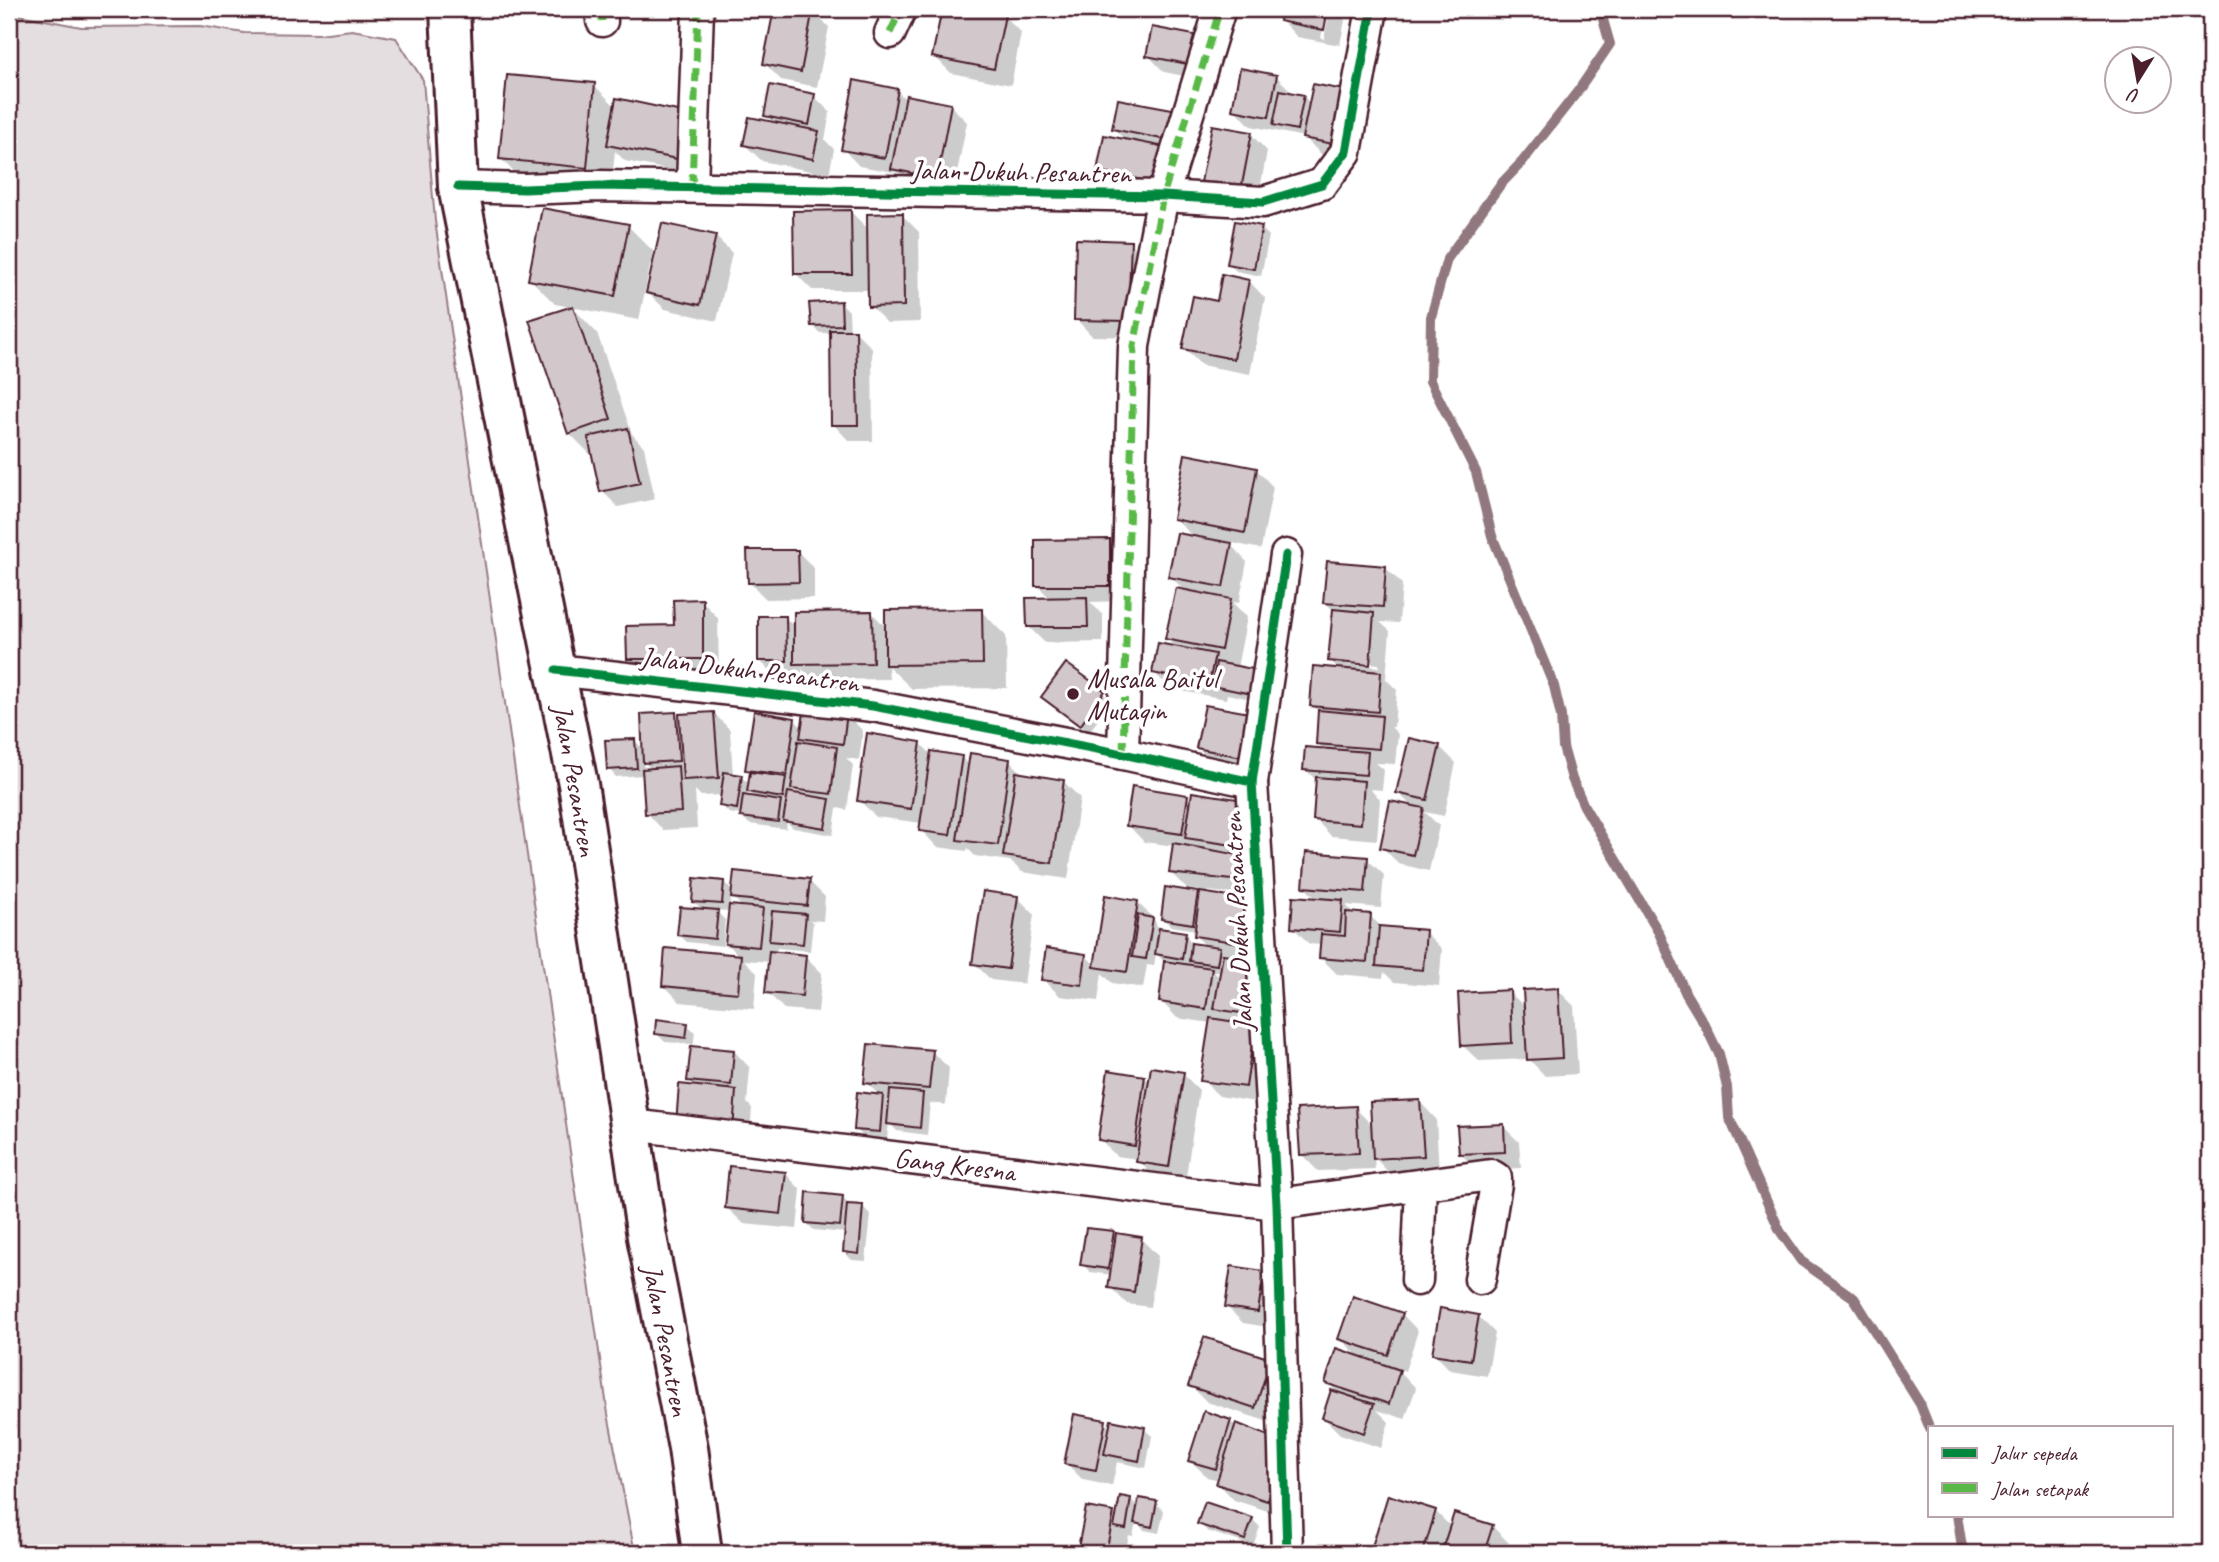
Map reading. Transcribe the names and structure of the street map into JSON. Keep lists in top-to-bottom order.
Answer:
{
  "streets": {
    "main road": ["Jalan Pesantren"],
    "street": ["Jalan Dukuh Pesantren", "Gang Kresna"]
  },
  "crossings": [
    ["Jalan Dukuh Pesantren", "Jalan Pesantren"],
    ["Jalan Dukuh Pesantren", "Gang Kresna"],
    ["Jalan Pesantren", "Gang Kresna"]
  ],
  "places": ["Musala Baitul Mutaqin"],
  "legend": ["Jalur sepeda", "Jalan setapak"],
  "north": "bottom"
}
